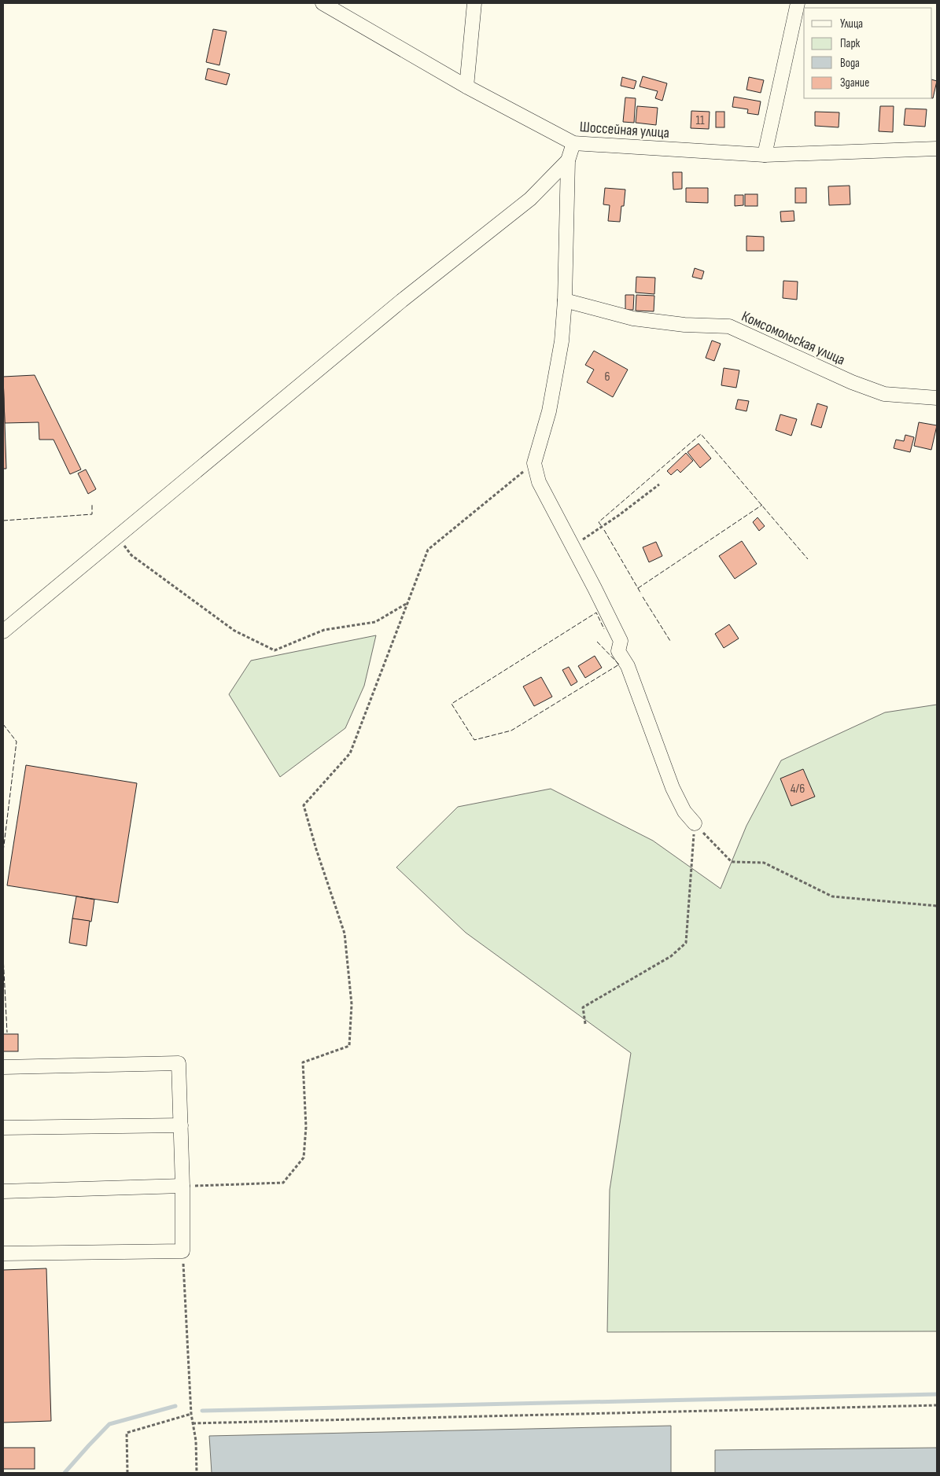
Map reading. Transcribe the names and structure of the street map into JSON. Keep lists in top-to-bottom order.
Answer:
{
  "streets": {
    "street": ["Шоссейная улица", "Комсомольская улица"]
  },
  "house_numbers": ["11", "6", "4/6"],
  "legend": [
    "Улица",
    "Парк",
    "Вода",
    "Здание"
  ]
}
